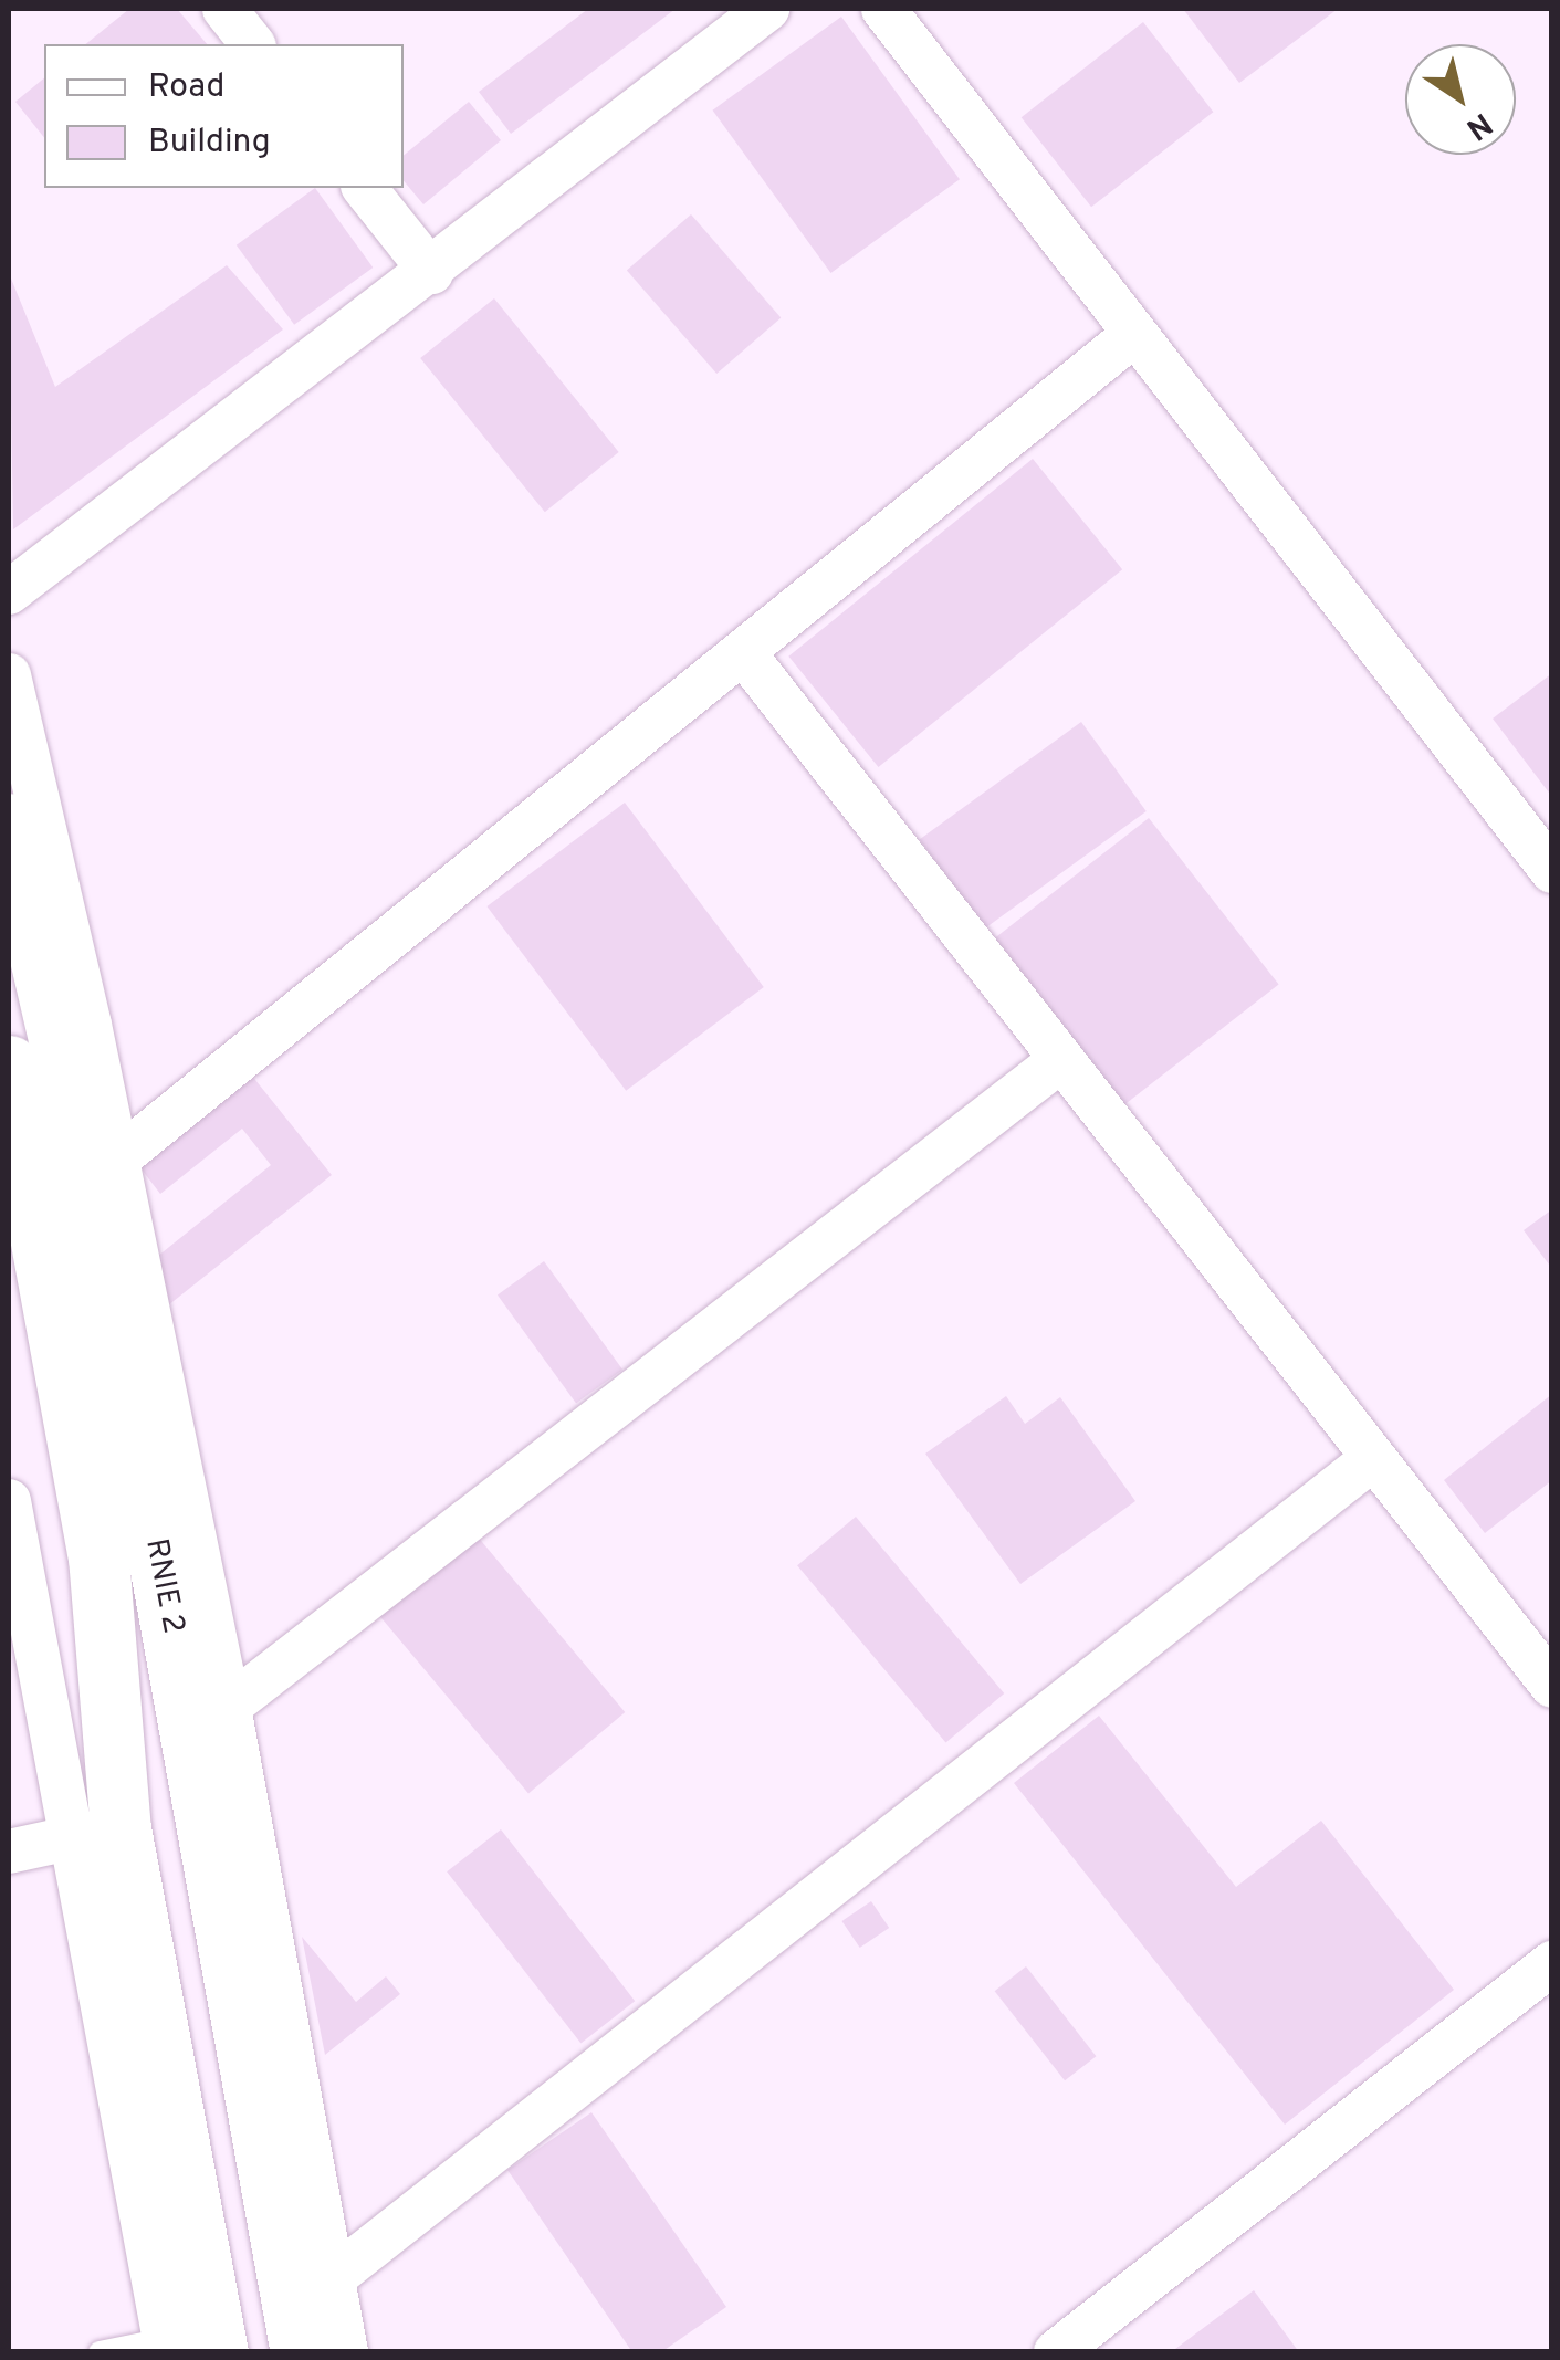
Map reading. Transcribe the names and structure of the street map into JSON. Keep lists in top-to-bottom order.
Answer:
{
  "streets": {
    "highway": ["RNIE 2"]
  },
  "legend": ["Road", "Building"],
  "north": "bottom right"
}
